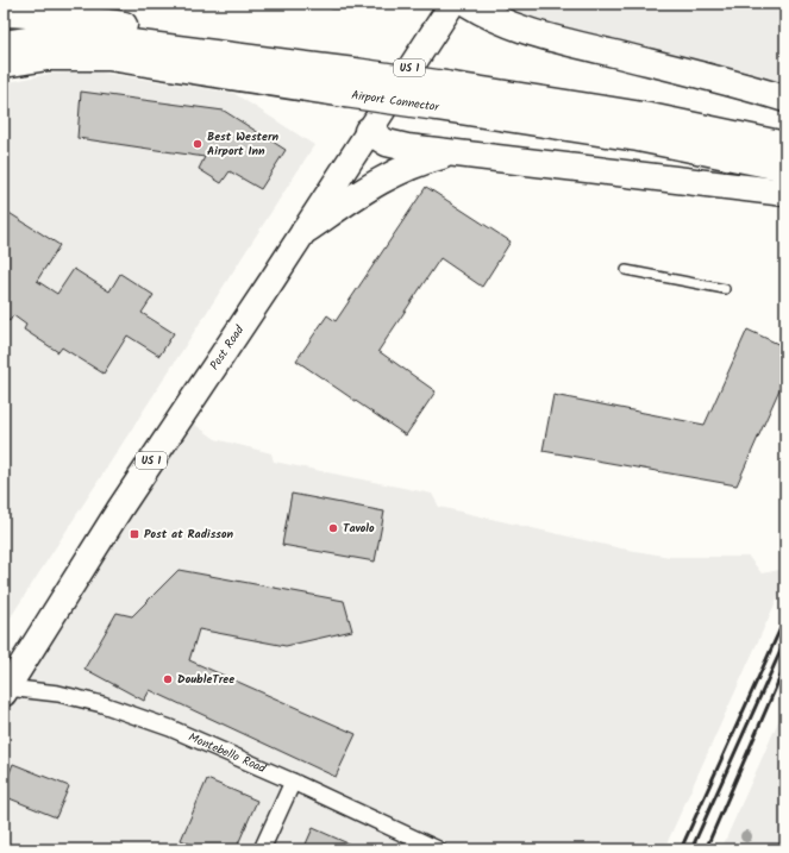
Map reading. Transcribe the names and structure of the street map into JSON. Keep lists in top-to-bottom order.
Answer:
{
  "streets": {
    "highway": ["Airport Connector"],
    "main road": ["US 1", "Post Road"],
    "street": ["Montebello Road"]
  },
  "crossings": [
    ["Post Road", "Montebello Road"]
  ],
  "places": {
    "other": ["Best Western Airport Inn", "Tavolo", "DoubleTree"],
    "transit": ["Post at Radisson"]
  }
}
